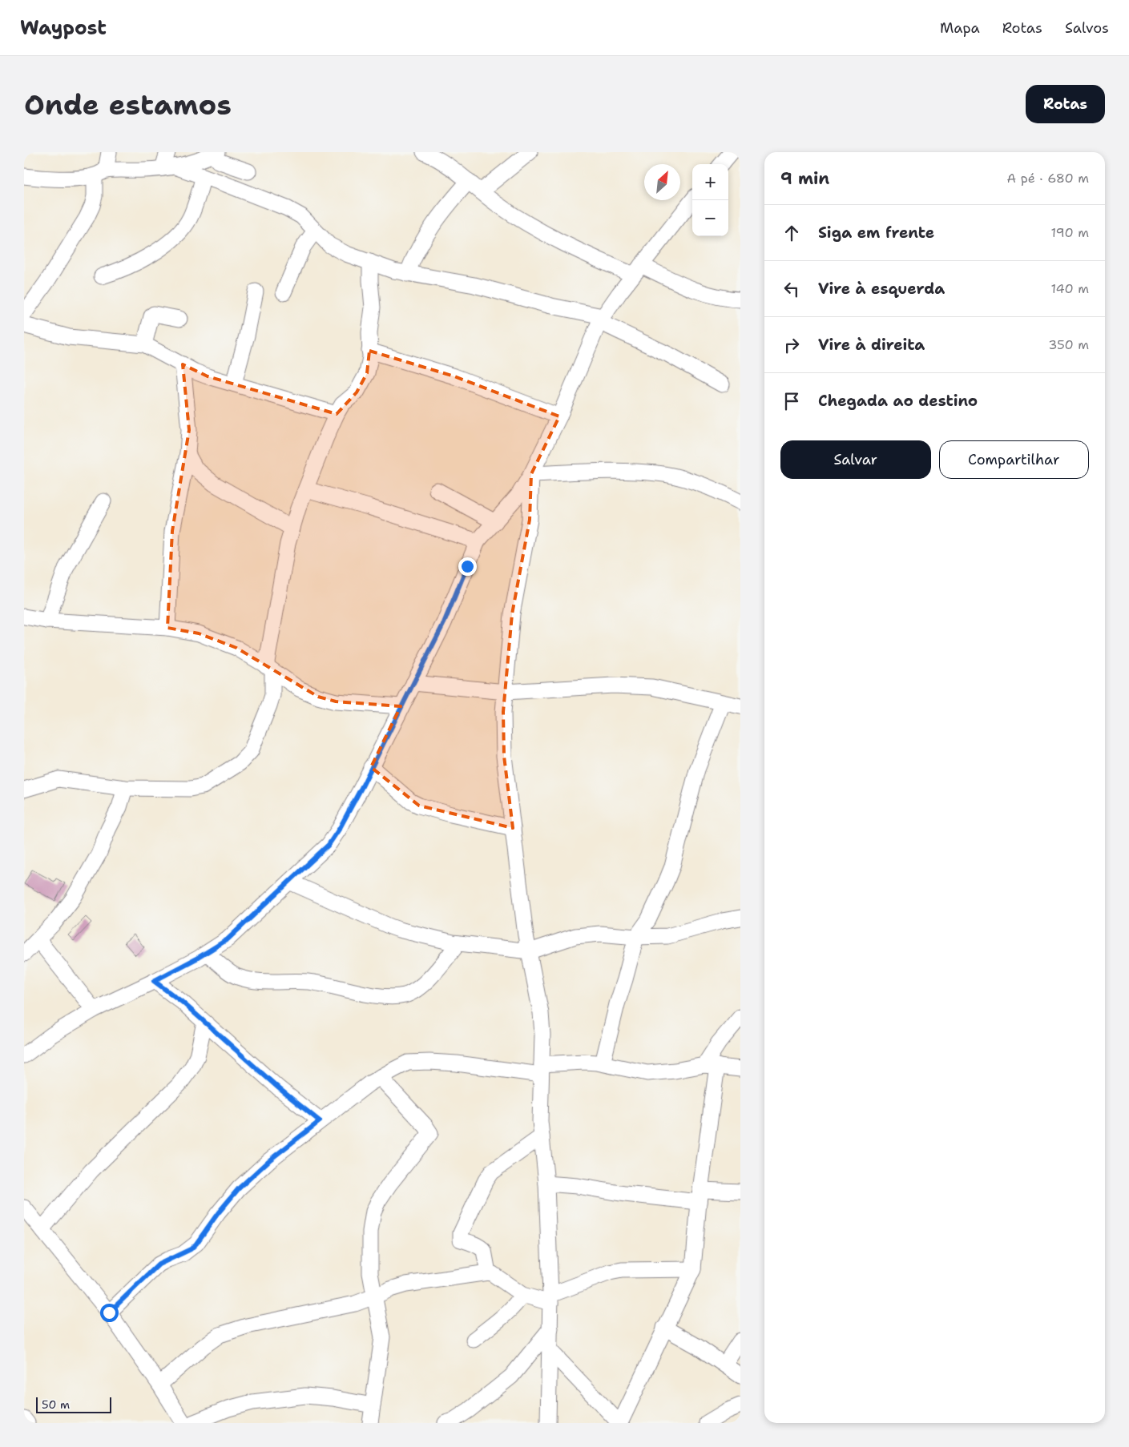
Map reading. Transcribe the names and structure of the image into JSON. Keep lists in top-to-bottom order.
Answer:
{
  "scale_bar": "50 m",
  "north": "top right",
  "page": {
    "header": "Waypost",
    "nav": ["Mapa", "Rotas", "Salvos"],
    "buttons": [
      "Rotas",
      ["Salvar", "Compartilhar"]
    ],
    "title": "Onde estamos",
    "heading": ["9 min", "A pé · 680 m"],
    "map_buttons": ["+", "−"],
    "list": [
      ["Siga em frente", "190 m"],
      ["Vire à esquerda", "140 m"],
      ["Vire à direita", "350 m"],
      "Chegada ao destino"
    ],
    "scale": "50 m"
  }
}
